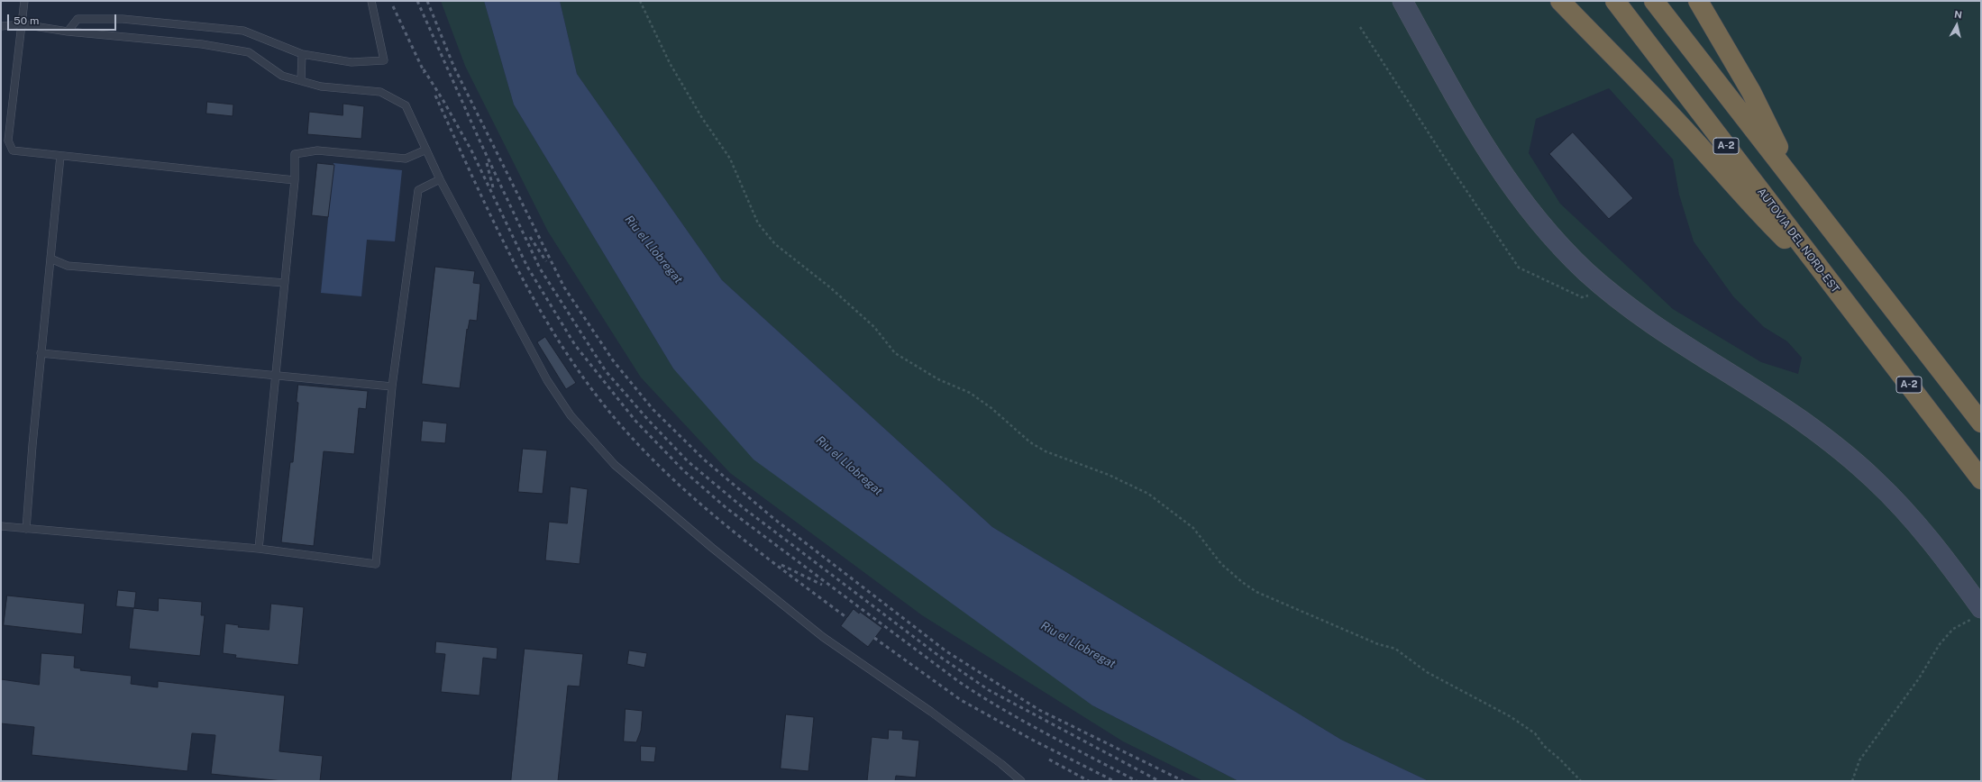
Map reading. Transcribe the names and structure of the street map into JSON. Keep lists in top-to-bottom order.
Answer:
{
  "streets": {
    "highway": ["A-2", "AUTOVIA DEL NORD-EST"]
  },
  "water": ["Riu el Llobregat"],
  "scale_bar": "50 m",
  "north": "top"
}
